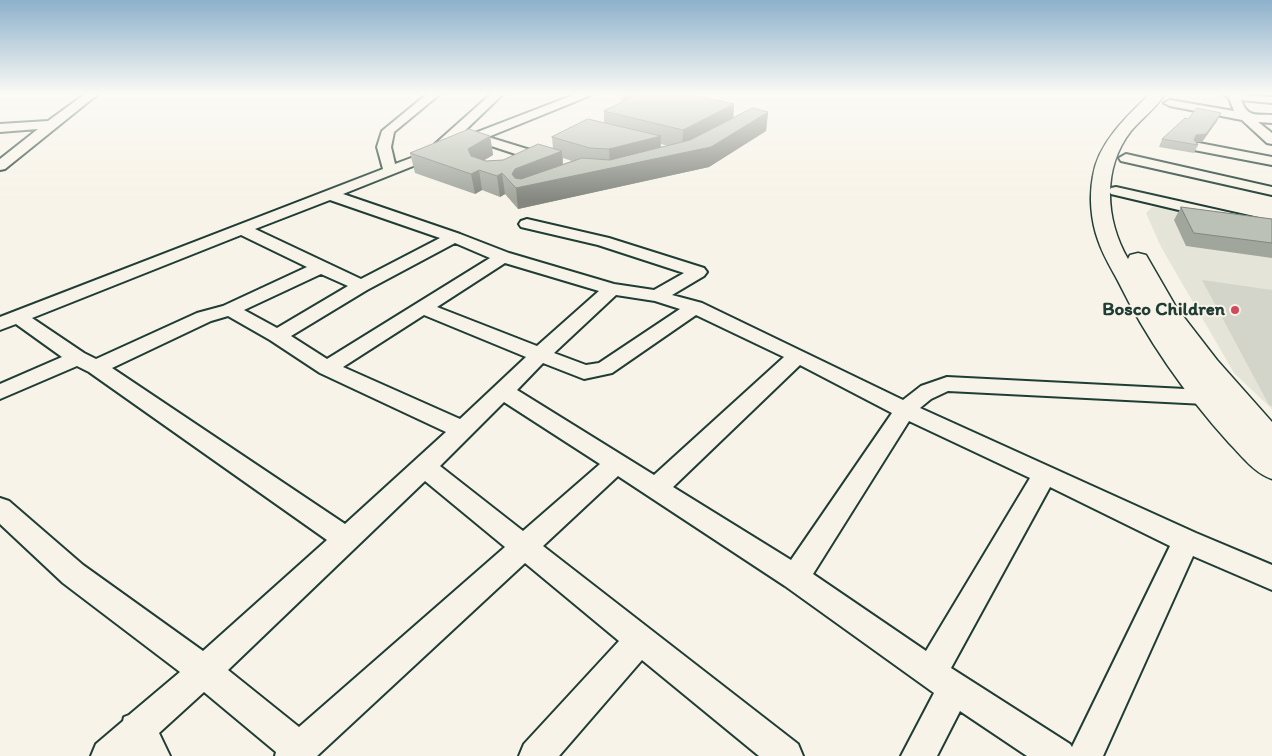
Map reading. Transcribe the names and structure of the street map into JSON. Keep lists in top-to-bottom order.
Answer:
{
  "places": ["Bosco Children"]
}
